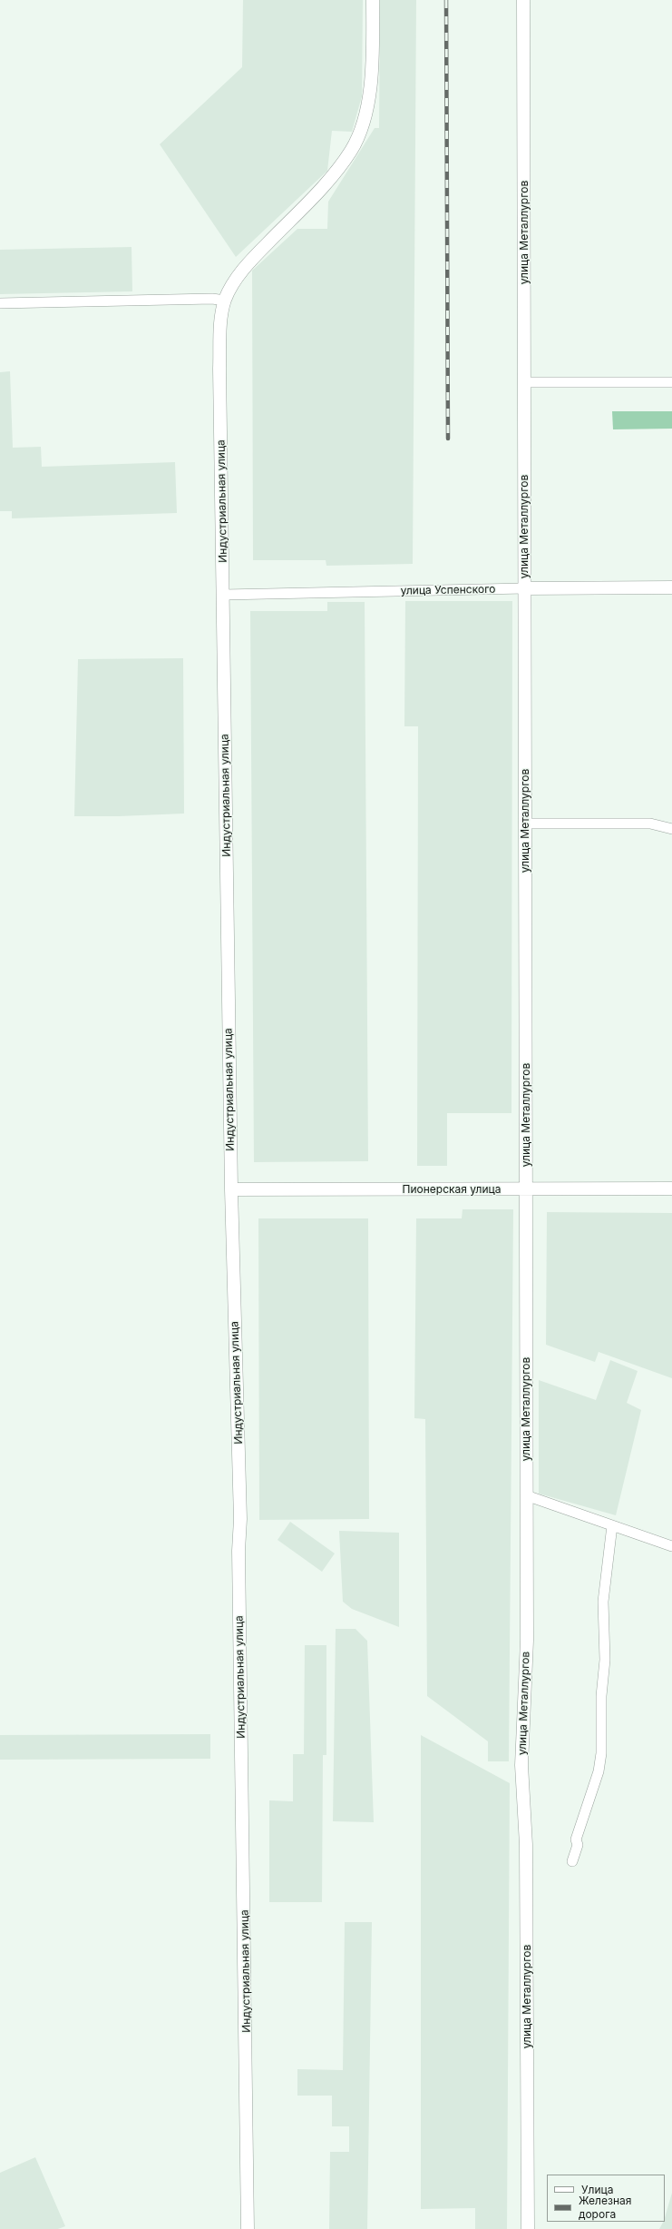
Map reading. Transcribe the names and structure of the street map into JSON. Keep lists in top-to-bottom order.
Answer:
{
  "streets": {
    "street": [
      "улица Металлургов",
      "Индустриальная улица",
      "улица Успенского",
      "Пионерская улица"
    ]
  },
  "crossings": [
    ["улица Металлургов", "улица Успенского"],
    ["улица Металлургов", "Пионерская улица"],
    ["Индустриальная улица", "улица Успенского"],
    ["Индустриальная улица", "Пионерская улица"]
  ],
  "legend": ["Улица", "Железная дорога"]
}
